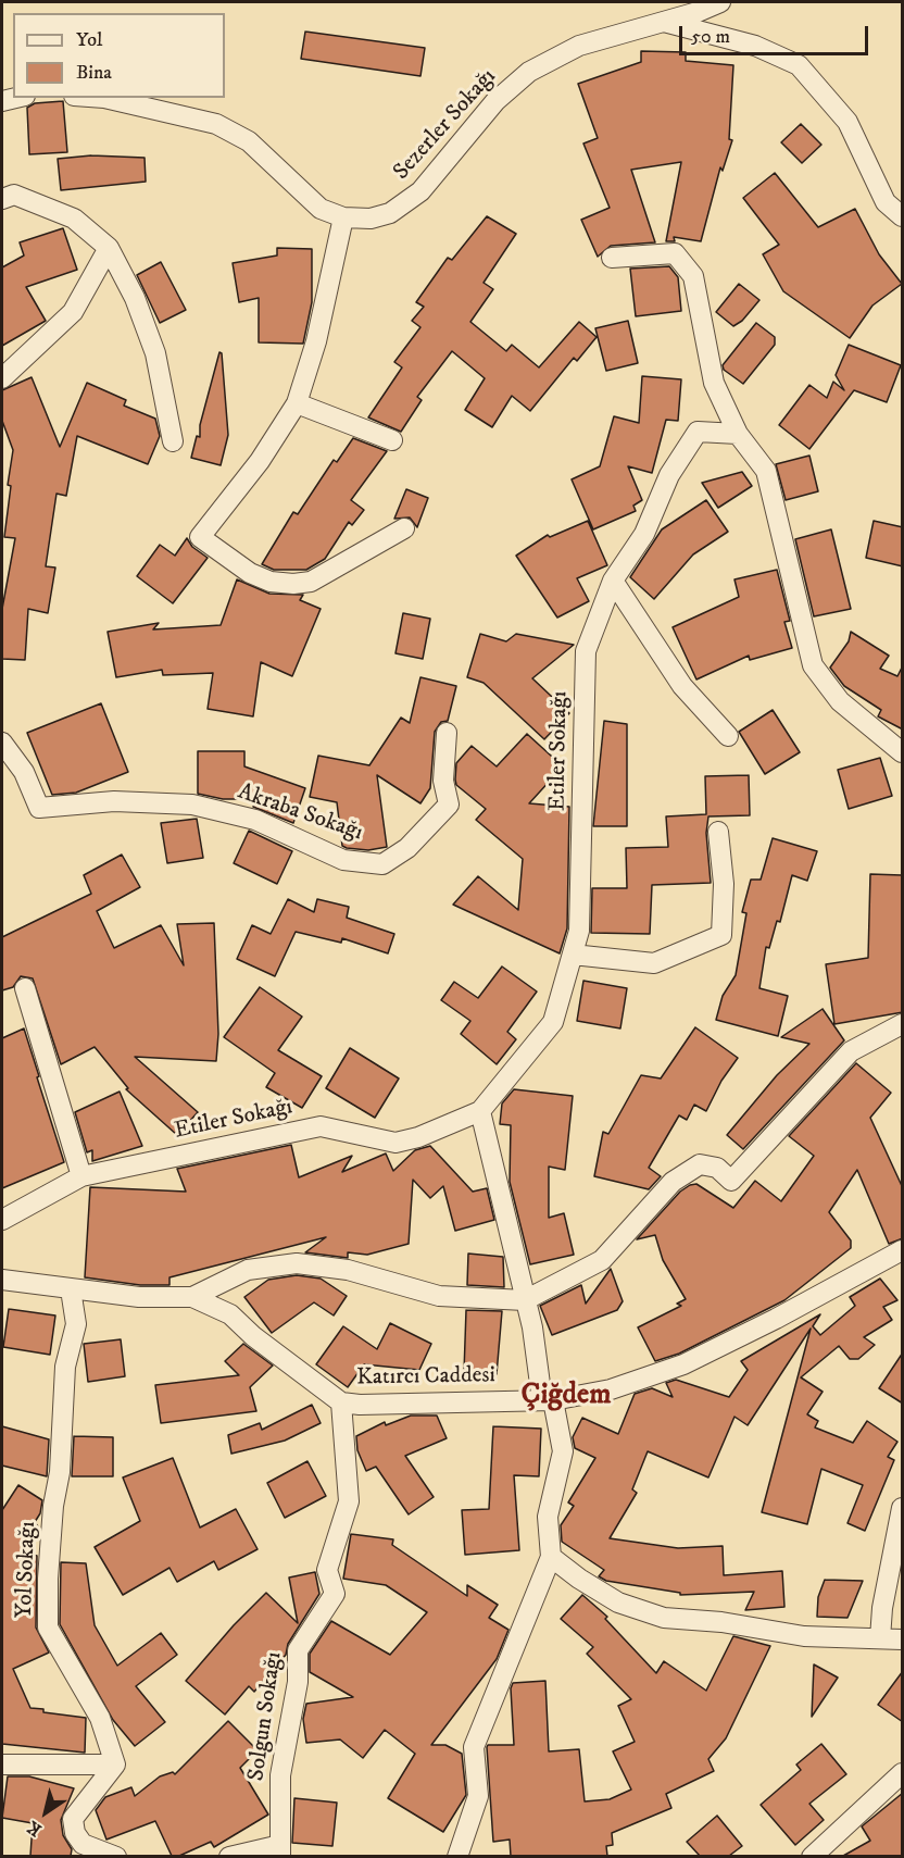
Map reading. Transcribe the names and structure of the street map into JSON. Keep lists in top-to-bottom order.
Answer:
{
  "streets": {
    "street": [
      "Sezerler Sokağı",
      "Etiler Sokağı",
      "Akraba Sokağı",
      "Katırcı Caddesi",
      "Yol Sokağı",
      "Solgun Sokağı"
    ]
  },
  "crossings": [
    ["Katırcı Caddesi", "Yol Sokağı"],
    ["Katırcı Caddesi", "Solgun Sokağı"]
  ],
  "districts": ["Çiğdem"],
  "legend": ["Yol", "Bina"],
  "scale_bar": "50 m",
  "north": "bottom left"
}
